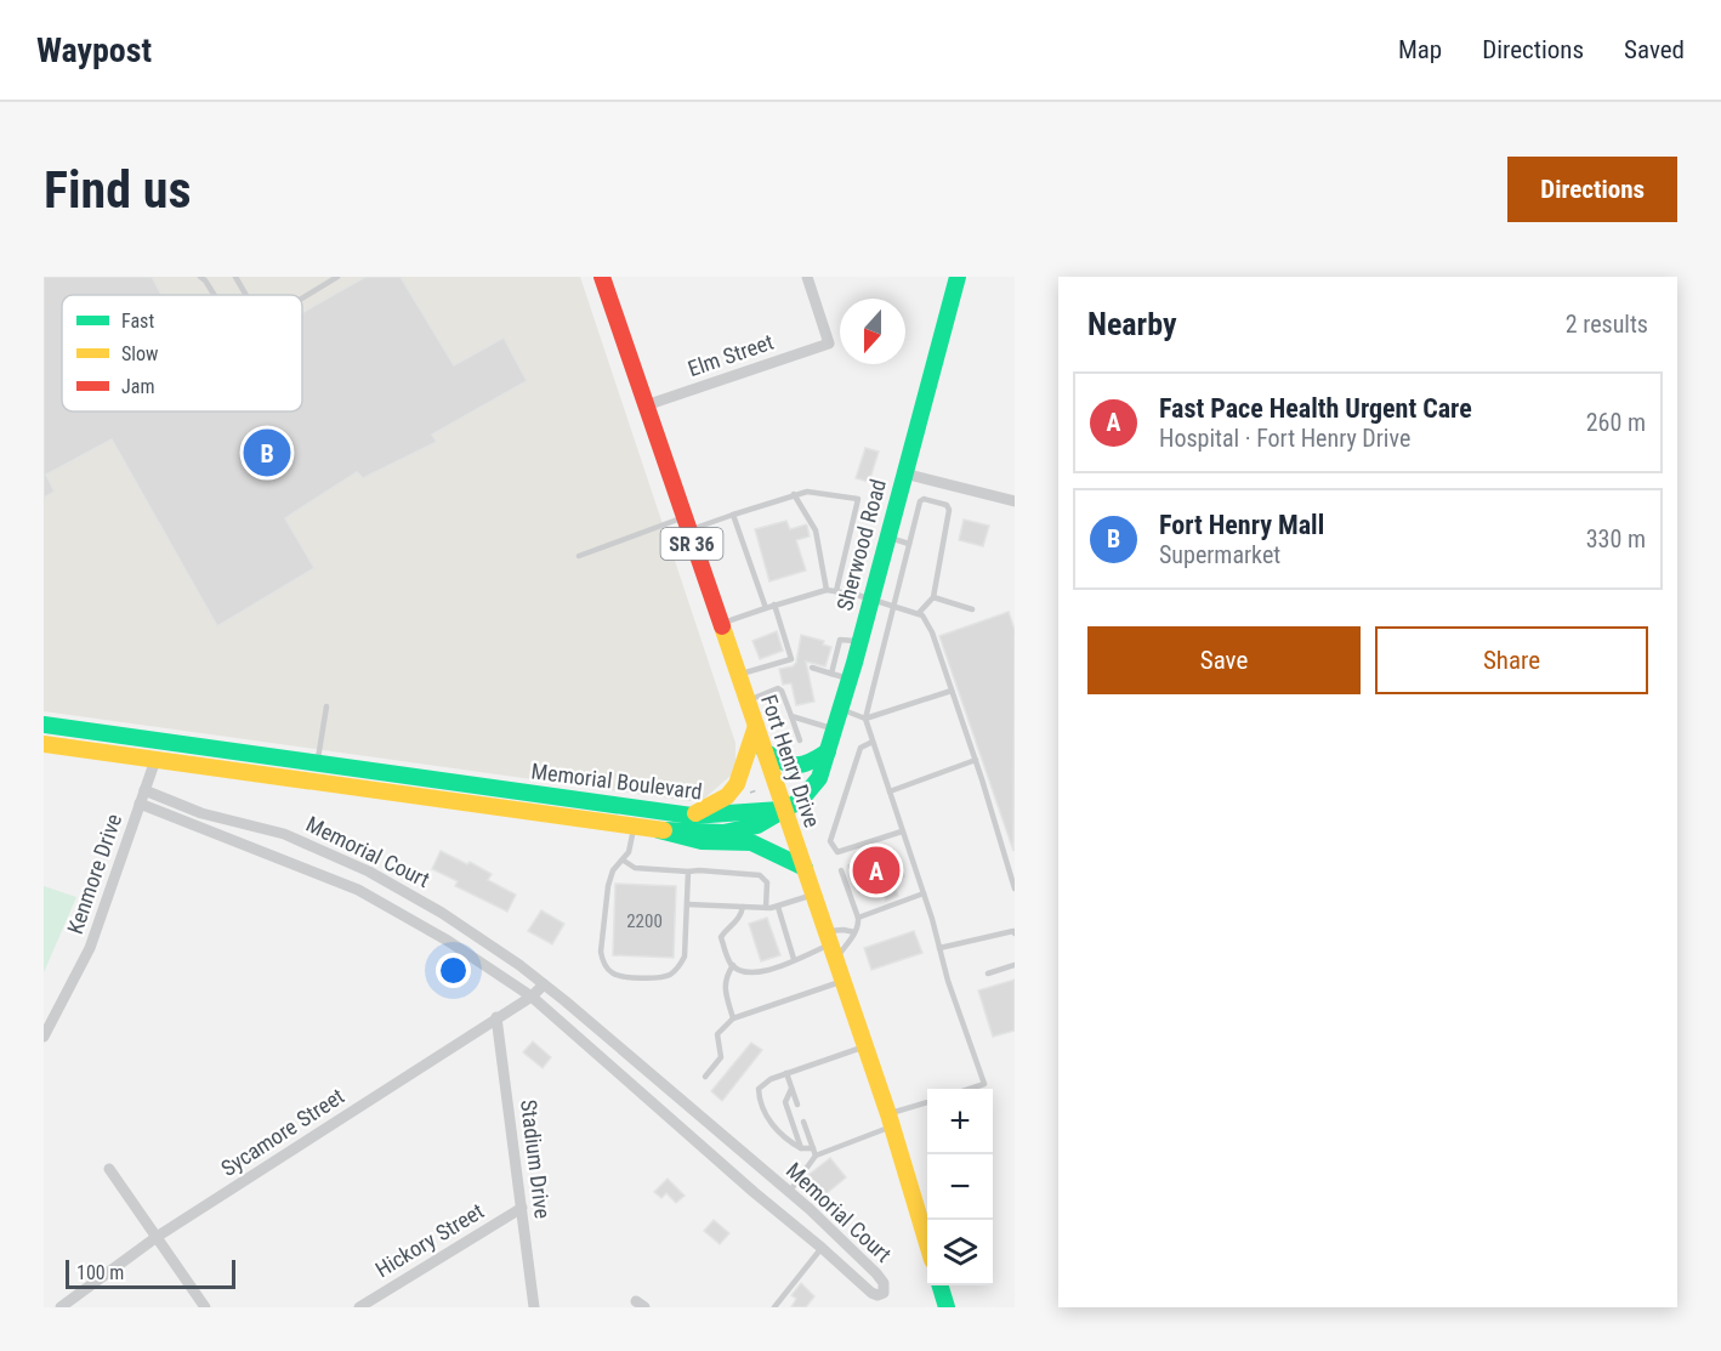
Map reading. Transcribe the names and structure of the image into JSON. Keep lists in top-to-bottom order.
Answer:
{
  "streets": {
    "main road": [
      "SR 36",
      "Sherwood Road",
      "Fort Henry Drive",
      "Memorial Boulevard"
    ],
    "street": [
      "Elm Street",
      "Memorial Court",
      "Kenmore Drive",
      "Sycamore Street",
      "Stadium Drive",
      "Hickory Street"
    ]
  },
  "crossings": [
    ["Elm Street", "Fort Henry Drive"],
    ["Sherwood Road", "Fort Henry Drive"],
    ["Sherwood Road", "Memorial Boulevard"],
    ["Fort Henry Drive", "Memorial Boulevard"],
    ["Memorial Boulevard", "Kenmore Drive"],
    ["Memorial Court", "Kenmore Drive"],
    ["Memorial Court", "Sycamore Street"],
    ["Sycamore Street", "Stadium Drive"],
    ["Stadium Drive", "Hickory Street"]
  ],
  "house_numbers": ["2200"],
  "legend": ["Fast", "Slow", "Jam"],
  "scale_bar": "100 m",
  "north": "bottom",
  "page": {
    "header": "Waypost",
    "nav": ["Map", "Directions", "Saved"],
    "buttons": [
      "Directions",
      ["Save", "Share"]
    ],
    "title": "Find us",
    "heading": ["Nearby", "2 results"],
    "list": [
      {
        "mark": "A",
        "name": "Fast Pace Health Urgent Care",
        "note": "Hospital · Fort Henry Drive",
        "value": "260 m"
      },
      {
        "mark": "B",
        "name": "Fort Henry Mall",
        "note": "Supermarket",
        "value": "330 m"
      }
    ],
    "pins": ["B", "A"],
    "map_buttons": ["+", "−"],
    "scale": "100 m"
  }
}
